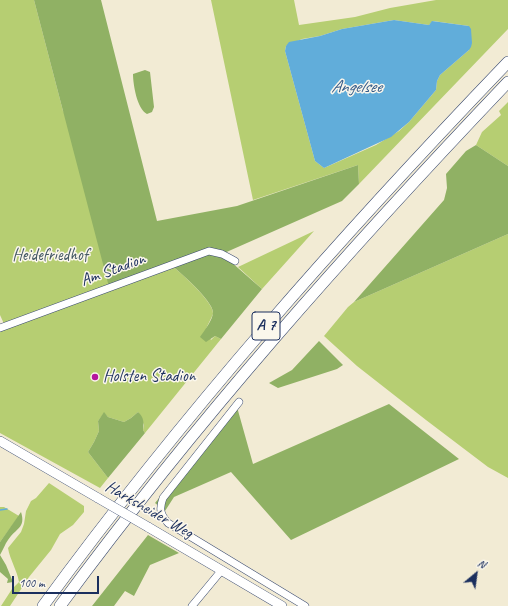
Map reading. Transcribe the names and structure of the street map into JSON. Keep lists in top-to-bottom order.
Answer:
{
  "streets": {
    "highway": ["A 7"],
    "main road": ["Harksheider Weg"],
    "street": ["Am Stadion"]
  },
  "water": ["Angelsee"],
  "parks": ["Heidefriedhof"],
  "places": ["Holsten Stadion"],
  "scale_bar": "100 m",
  "north": "top right"
}
